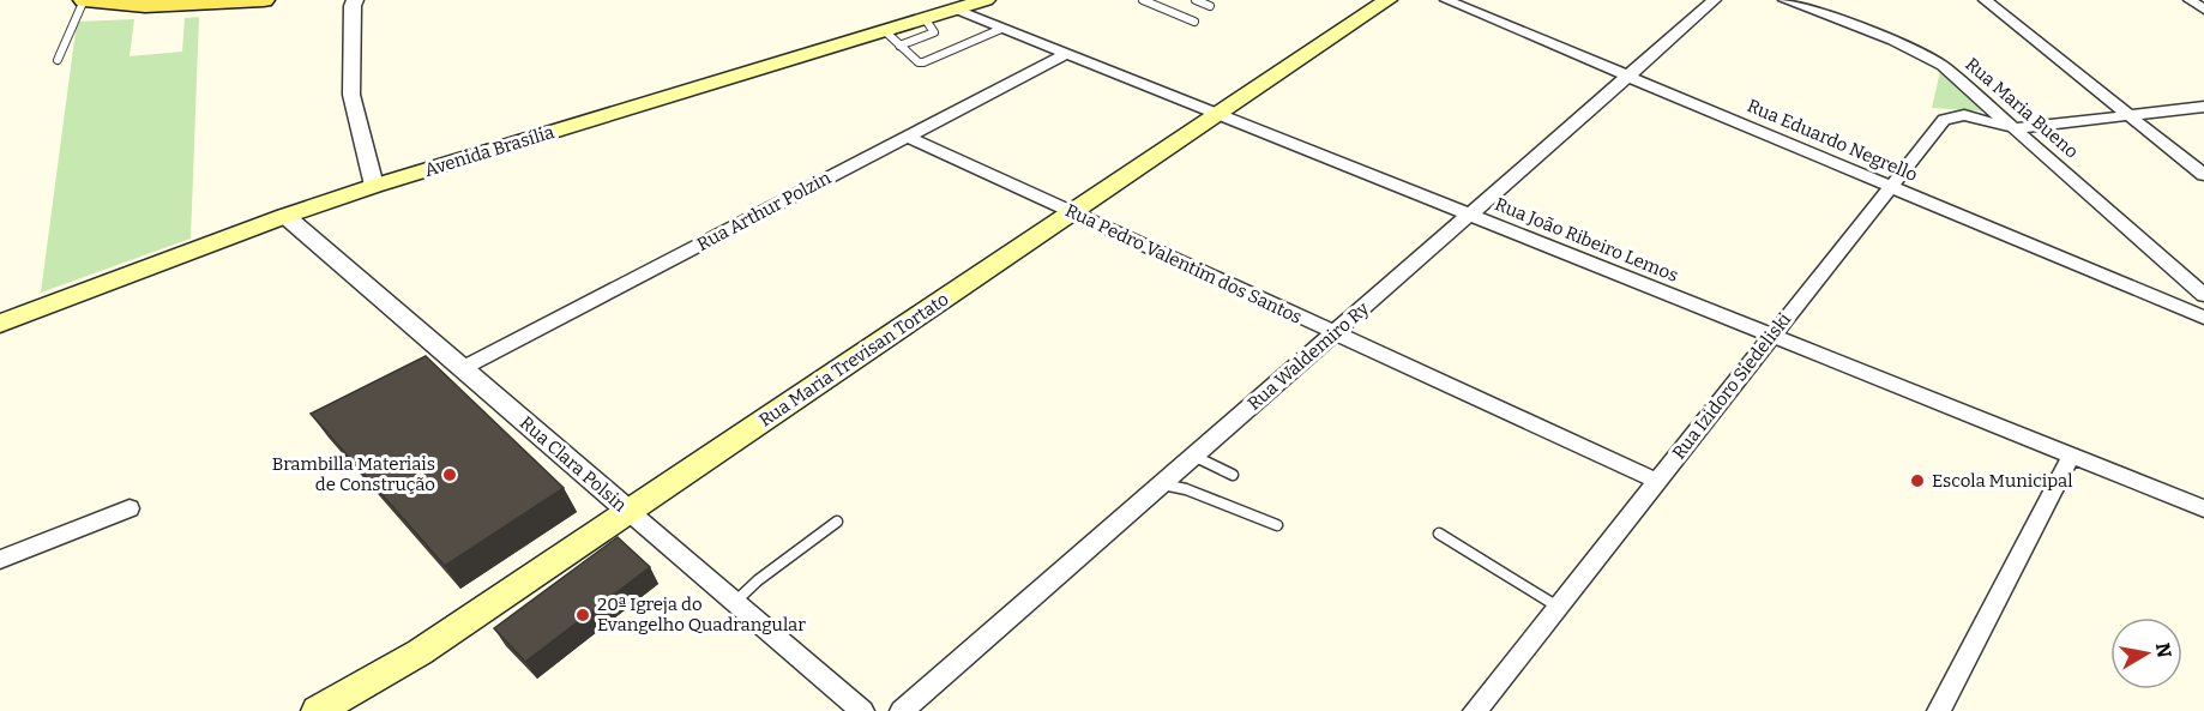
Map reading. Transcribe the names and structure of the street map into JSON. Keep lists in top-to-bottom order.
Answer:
{
  "streets": {
    "main road": ["Avenida Brasília", "Rua Maria Trevisan Tortato"],
    "street": [
      "Rua Maria Bueno",
      "Rua Eduardo Negrello",
      "Rua Arthur Polzin",
      "Rua João Ribeiro Lemos",
      "Rua Pedro Valentim dos Santos",
      "Rua Waldemiro Ry",
      "Rua Izidoro Siedeliski",
      "Rua Clara Polsin"
    ]
  },
  "crossings": [
    ["Rua Maria Bueno", "Rua Izidoro Siedeliski"],
    ["Rua Eduardo Negrello", "Rua Waldemiro Ry"],
    ["Rua Eduardo Negrello", "Rua Izidoro Siedeliski"],
    ["Avenida Brasília", "Rua João Ribeiro Lemos"],
    ["Avenida Brasília", "Rua Clara Polsin"],
    ["Rua Arthur Polzin", "Rua João Ribeiro Lemos"],
    ["Rua Arthur Polzin", "Rua Pedro Valentim dos Santos"],
    ["Rua Arthur Polzin", "Rua Clara Polsin"],
    ["Rua João Ribeiro Lemos", "Rua Waldemiro Ry"],
    ["Rua João Ribeiro Lemos", "Rua Maria Trevisan Tortato"],
    ["Rua João Ribeiro Lemos", "Rua Izidoro Siedeliski"],
    ["Rua Pedro Valentim dos Santos", "Rua Waldemiro Ry"],
    ["Rua Pedro Valentim dos Santos", "Rua Maria Trevisan Tortato"],
    ["Rua Pedro Valentim dos Santos", "Rua Izidoro Siedeliski"],
    ["Rua Maria Trevisan Tortato", "Rua Clara Polsin"]
  ],
  "places": ["Brambilla Materiais de Construção", "Escola Municipal", "20ª Igreja do Evangelho Quadrangular"],
  "north": "right"
}
